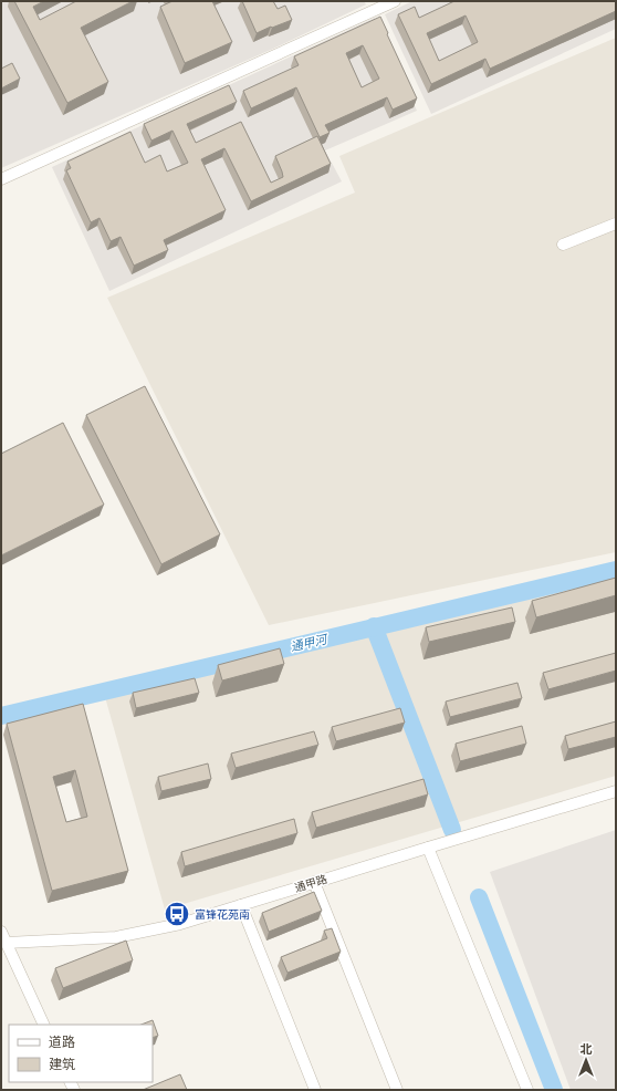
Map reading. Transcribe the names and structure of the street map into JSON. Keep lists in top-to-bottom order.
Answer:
{
  "streets": {
    "street": ["通甲路"]
  },
  "water": ["通甲河"],
  "places": {
    "bus stop": ["富锋花苑南"]
  },
  "legend": ["道路", "建筑"],
  "north": "top"
}
